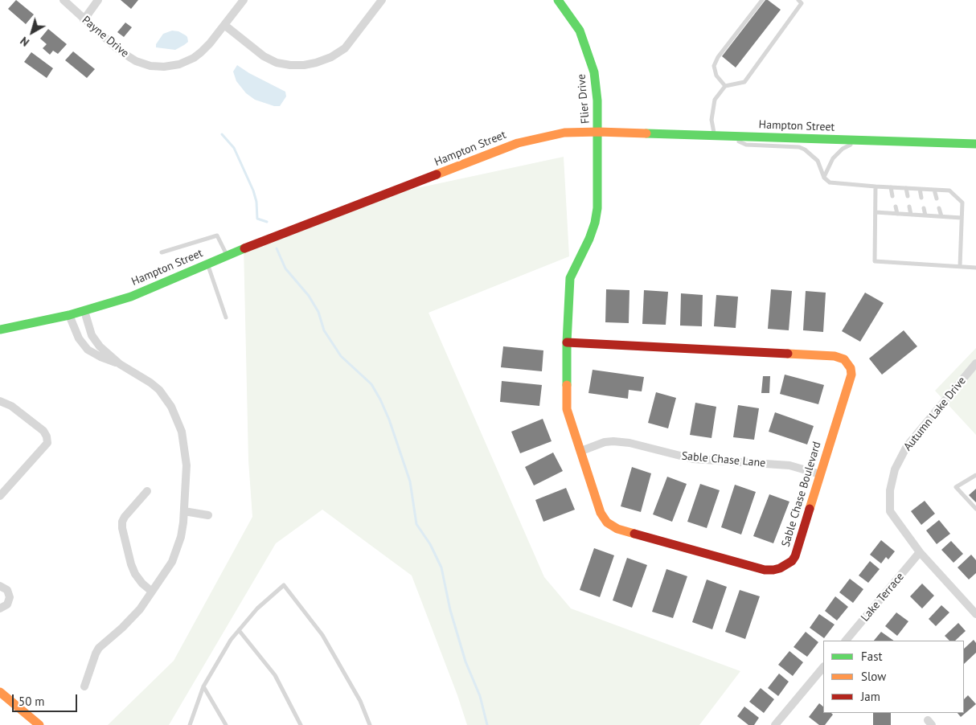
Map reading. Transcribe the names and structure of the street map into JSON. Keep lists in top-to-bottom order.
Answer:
{
  "streets": {
    "street": [
      "Payne Drive",
      "Flier Drive",
      "Hampton Street",
      "Autumn Lake Drive",
      "Sable Chase Lane",
      "Sable Chase Boulevard",
      "Lake Terrace"
    ]
  },
  "crossings": [
    ["Flier Drive", "Hampton Street"],
    ["Flier Drive", "Sable Chase Boulevard"],
    ["Hampton Street", "Sable Chase Boulevard"],
    ["Autumn Lake Drive", "Lake Terrace"],
    ["Sable Chase Lane", "Sable Chase Boulevard"]
  ],
  "legend": ["Fast", "Slow", "Jam"],
  "scale_bar": "50 m",
  "north": "bottom left"
}
